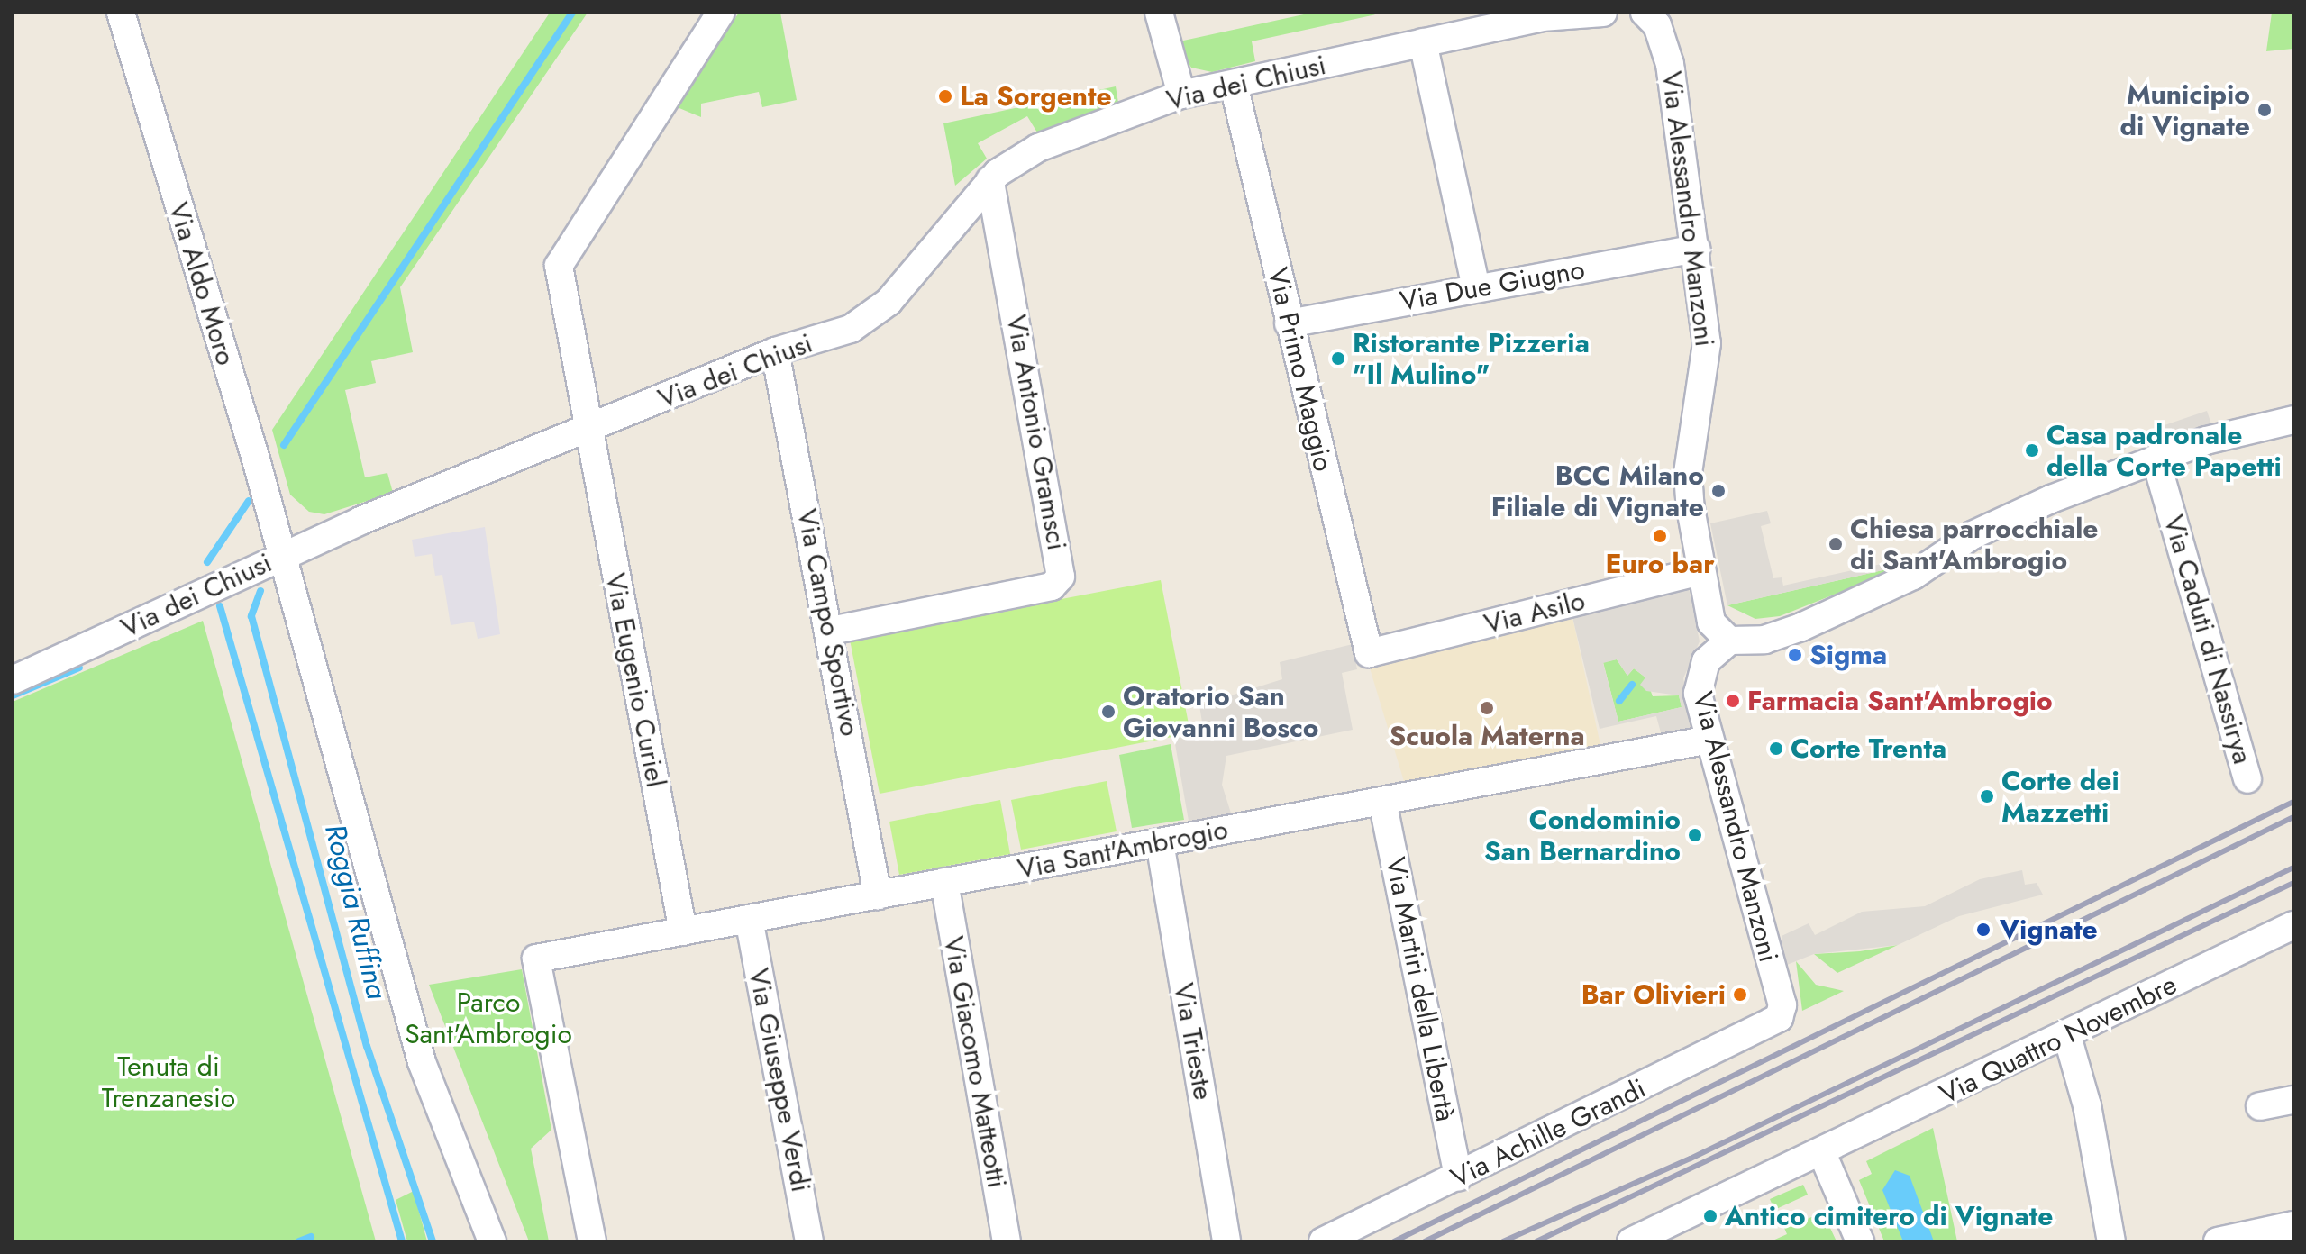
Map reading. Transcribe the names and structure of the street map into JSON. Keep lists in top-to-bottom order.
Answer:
{
  "streets": {
    "street": [
      "Via dei Chiusi",
      "Via Alessandro Manzoni",
      "Via Aldo Moro",
      "Via Due Giugno",
      "Via Primo Maggio",
      "Via Antonio Gramsci",
      "Via Asilo",
      "Via Campo Sportivo",
      "Via Caduti di Nassirya",
      "Via Eugenio Curiel",
      "Via Sant'Ambrogio",
      "Via Martiri della Libertà",
      "Via Quattro Novembre",
      "Via Trieste",
      "Via Giacomo Matteotti",
      "Via Giuseppe Verdi",
      "Via Achille Grandi"
    ]
  },
  "crossings": [
    ["Via dei Chiusi", "Via Aldo Moro"],
    ["Via dei Chiusi", "Via Primo Maggio"],
    ["Via dei Chiusi", "Via Antonio Gramsci"],
    ["Via dei Chiusi", "Via Campo Sportivo"],
    ["Via dei Chiusi", "Via Eugenio Curiel"],
    ["Via Alessandro Manzoni", "Via Due Giugno"],
    ["Via Alessandro Manzoni", "Via Asilo"],
    ["Via Alessandro Manzoni", "Via Sant'Ambrogio"],
    ["Via Alessandro Manzoni", "Via Achille Grandi"],
    ["Via Due Giugno", "Via Primo Maggio"],
    ["Via Primo Maggio", "Via Asilo"],
    ["Via Antonio Gramsci", "Via Campo Sportivo"],
    ["Via Campo Sportivo", "Via Sant'Ambrogio"],
    ["Via Eugenio Curiel", "Via Sant'Ambrogio"],
    ["Via Sant'Ambrogio", "Via Martiri della Libertà"],
    ["Via Sant'Ambrogio", "Via Trieste"],
    ["Via Sant'Ambrogio", "Via Giacomo Matteotti"],
    ["Via Sant'Ambrogio", "Via Giuseppe Verdi"],
    ["Via Martiri della Libertà", "Via Achille Grandi"]
  ],
  "water": ["Roggia Ruffina"],
  "parks": ["Parco Sant'Ambrogio", "Tenuta di Trenzanesio"],
  "places": [
    "La Sorgente",
    "Municipio di Vignate",
    "Ristorante Pizzeria \"Il Mulino\"",
    "Casa padronale della Corte Papetti",
    "BCC Milano Filiale di Vignate",
    "Euro bar",
    "Chiesa parrocchiale di Sant'Ambrogio",
    "Sigma",
    "Farmacia Sant'Ambrogio",
    "Scuola Materna",
    "Oratorio San Giovanni Bosco",
    "Corte Trenta",
    "Corte dei Mazzetti",
    "Condominio San Bernardino",
    "Vignate",
    "Bar Olivieri",
    "Antico cimitero di Vignate"
  ]
}
